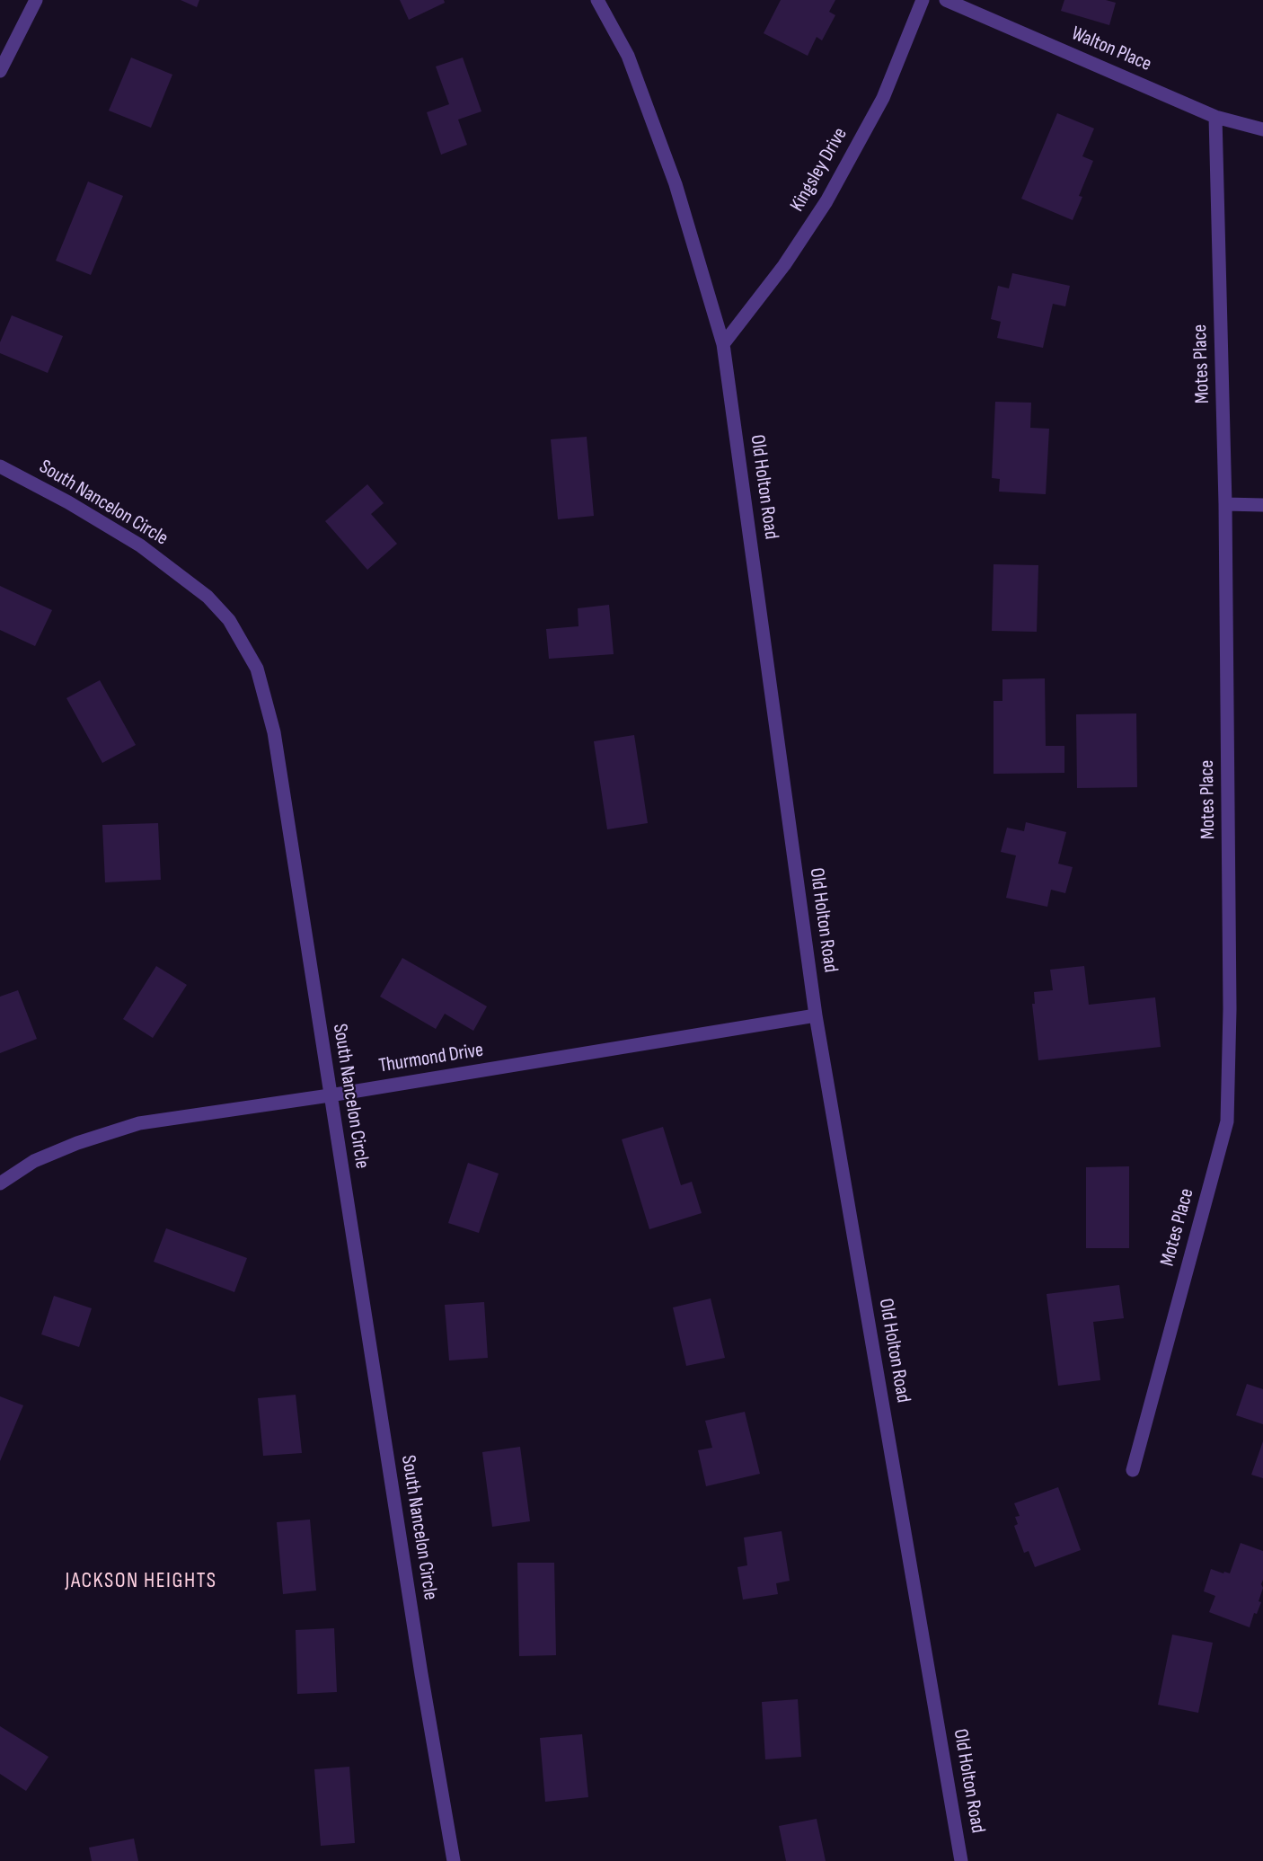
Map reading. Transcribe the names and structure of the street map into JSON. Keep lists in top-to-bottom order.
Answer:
{
  "streets": {
    "street": [
      "Walton Place",
      "Kingsley Drive",
      "Motes Place",
      "Old Holton Road",
      "South Nancelon Circle",
      "Thurmond Drive"
    ]
  },
  "crossings": [
    ["Walton Place", "Motes Place"],
    ["Kingsley Drive", "Old Holton Road"],
    ["Old Holton Road", "Thurmond Drive"],
    ["South Nancelon Circle", "Thurmond Drive"]
  ],
  "districts": ["JACKSON HEIGHTS"]
}
